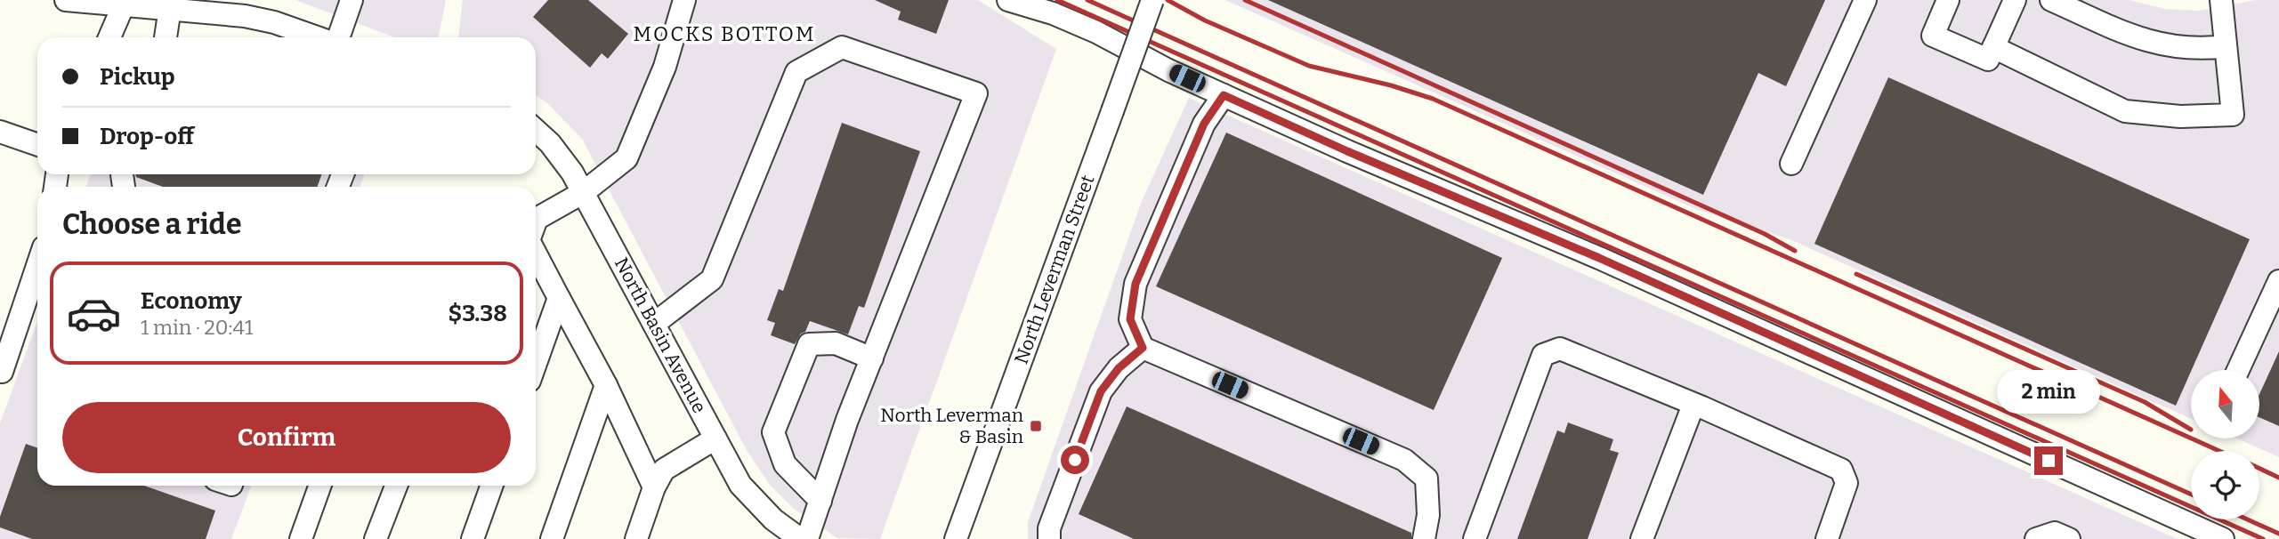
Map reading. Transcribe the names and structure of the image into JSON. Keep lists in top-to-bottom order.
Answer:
{
  "streets": {
    "street": ["North Leverman Street", "North Basin Avenue"]
  },
  "districts": ["MOCKS BOTTOM"],
  "places": {
    "transit": ["North Leverman & Basin"]
  },
  "north": "top",
  "page": {
    "banner": ["Pickup", "Drop-off"],
    "heading": "Choose a ride",
    "list": [
      {
        "name": "Economy",
        "note": "1 min · 20:41",
        "value": "$3.38"
      }
    ],
    "bubble": "2 min",
    "buttons": "Confirm"
  }
}
